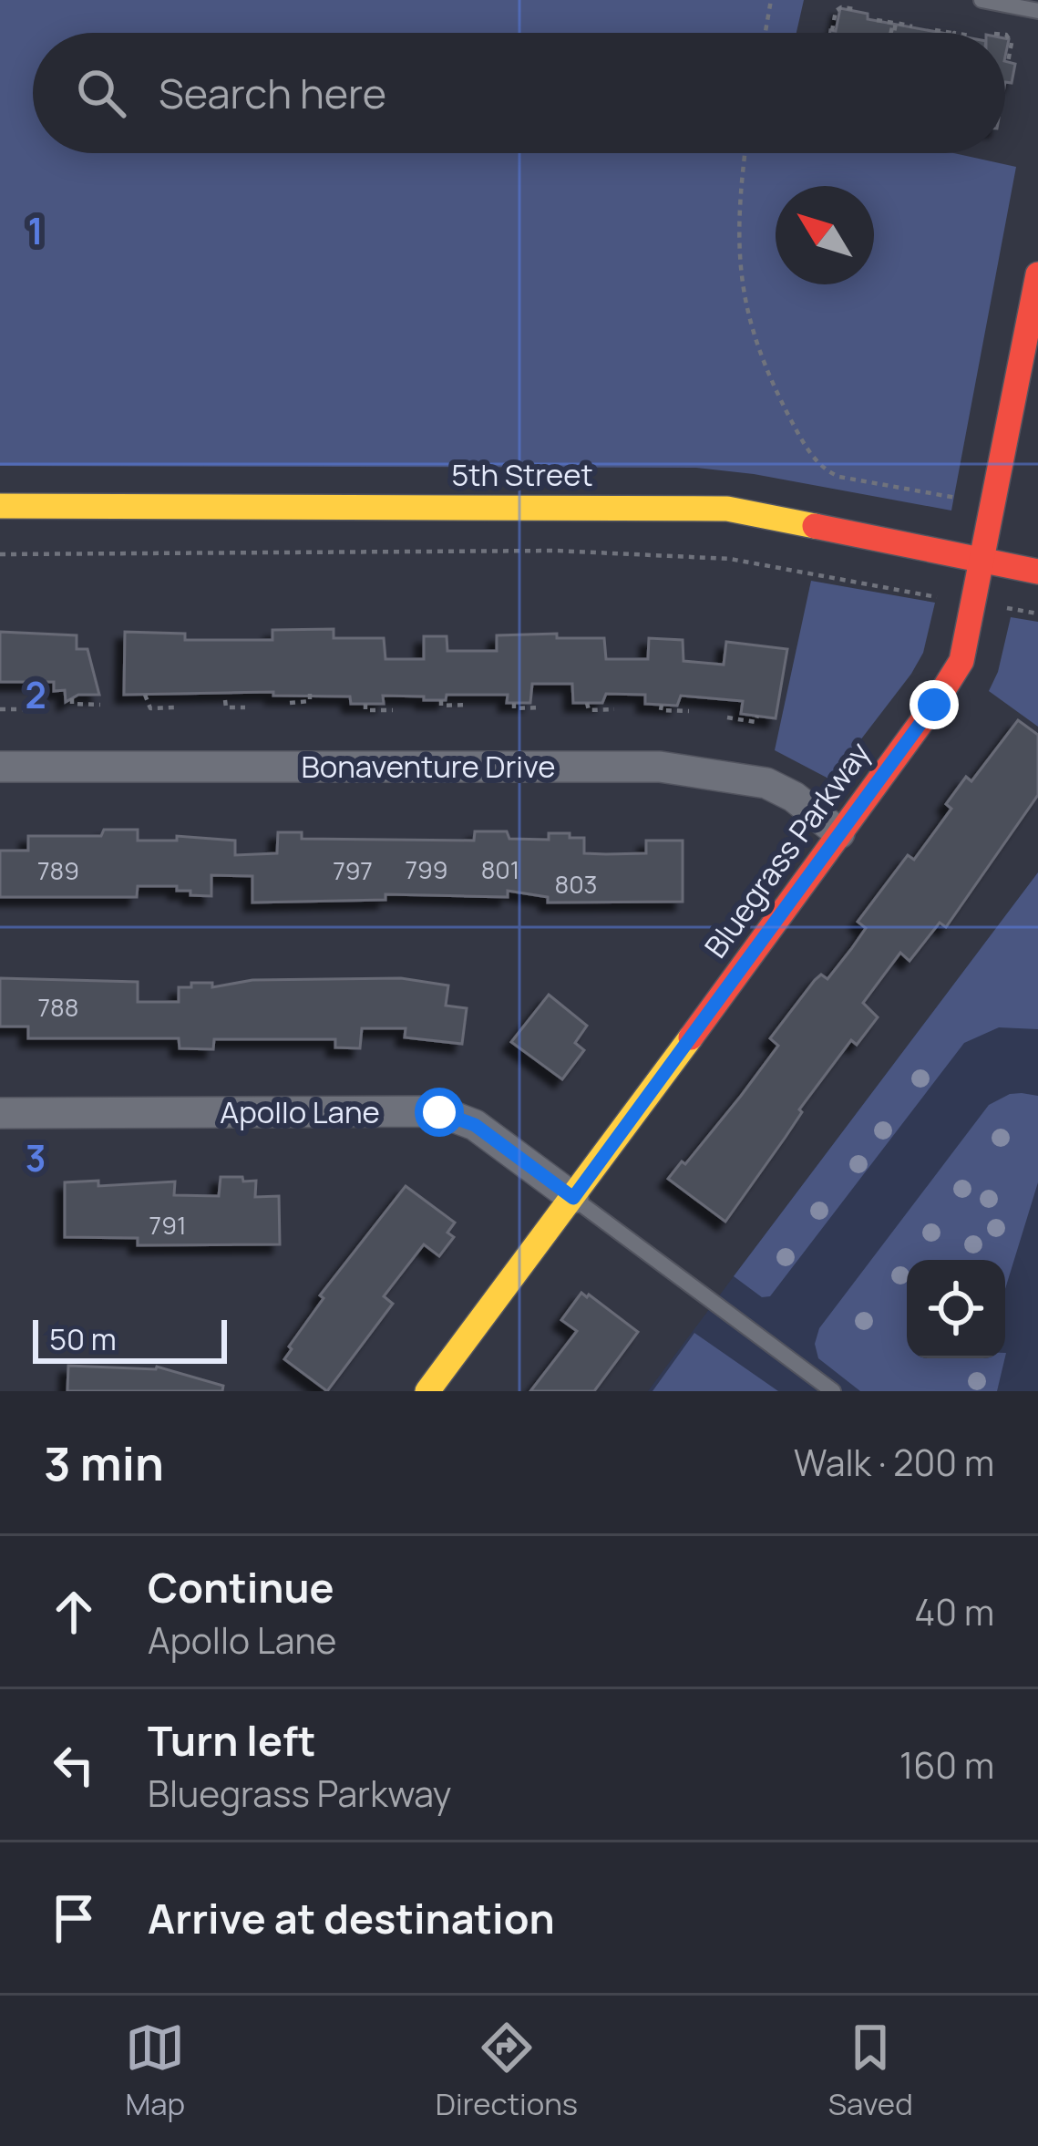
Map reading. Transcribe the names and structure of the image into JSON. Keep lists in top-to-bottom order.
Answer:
{
  "streets": {
    "street": [
      "5th Street",
      "Bonaventure Drive",
      "Bluegrass Parkway",
      "Apollo Lane"
    ]
  },
  "crossings": [
    ["5th Street", "Bluegrass Parkway"],
    ["Bonaventure Drive", "Bluegrass Parkway"],
    ["Bluegrass Parkway", "Apollo Lane"]
  ],
  "house_numbers": [
    "799",
    "801",
    "789",
    "797",
    "803",
    "788",
    "791"
  ],
  "scale_bar": "50 m",
  "north": "top left",
  "page": {
    "search": "Search here",
    "scale": "50 m",
    "heading": ["3 min", "Walk · 200 m"],
    "list": [
      ["Continue", "Apollo Lane", "40 m"],
      ["Turn left", "Bluegrass Parkway", "160 m"],
      "Arrive at destination"
    ],
    "nav": ["Map", "Directions", "Saved"]
  },
  "grid": {
    "rows": ["1", "2", "3"]
  }
}
